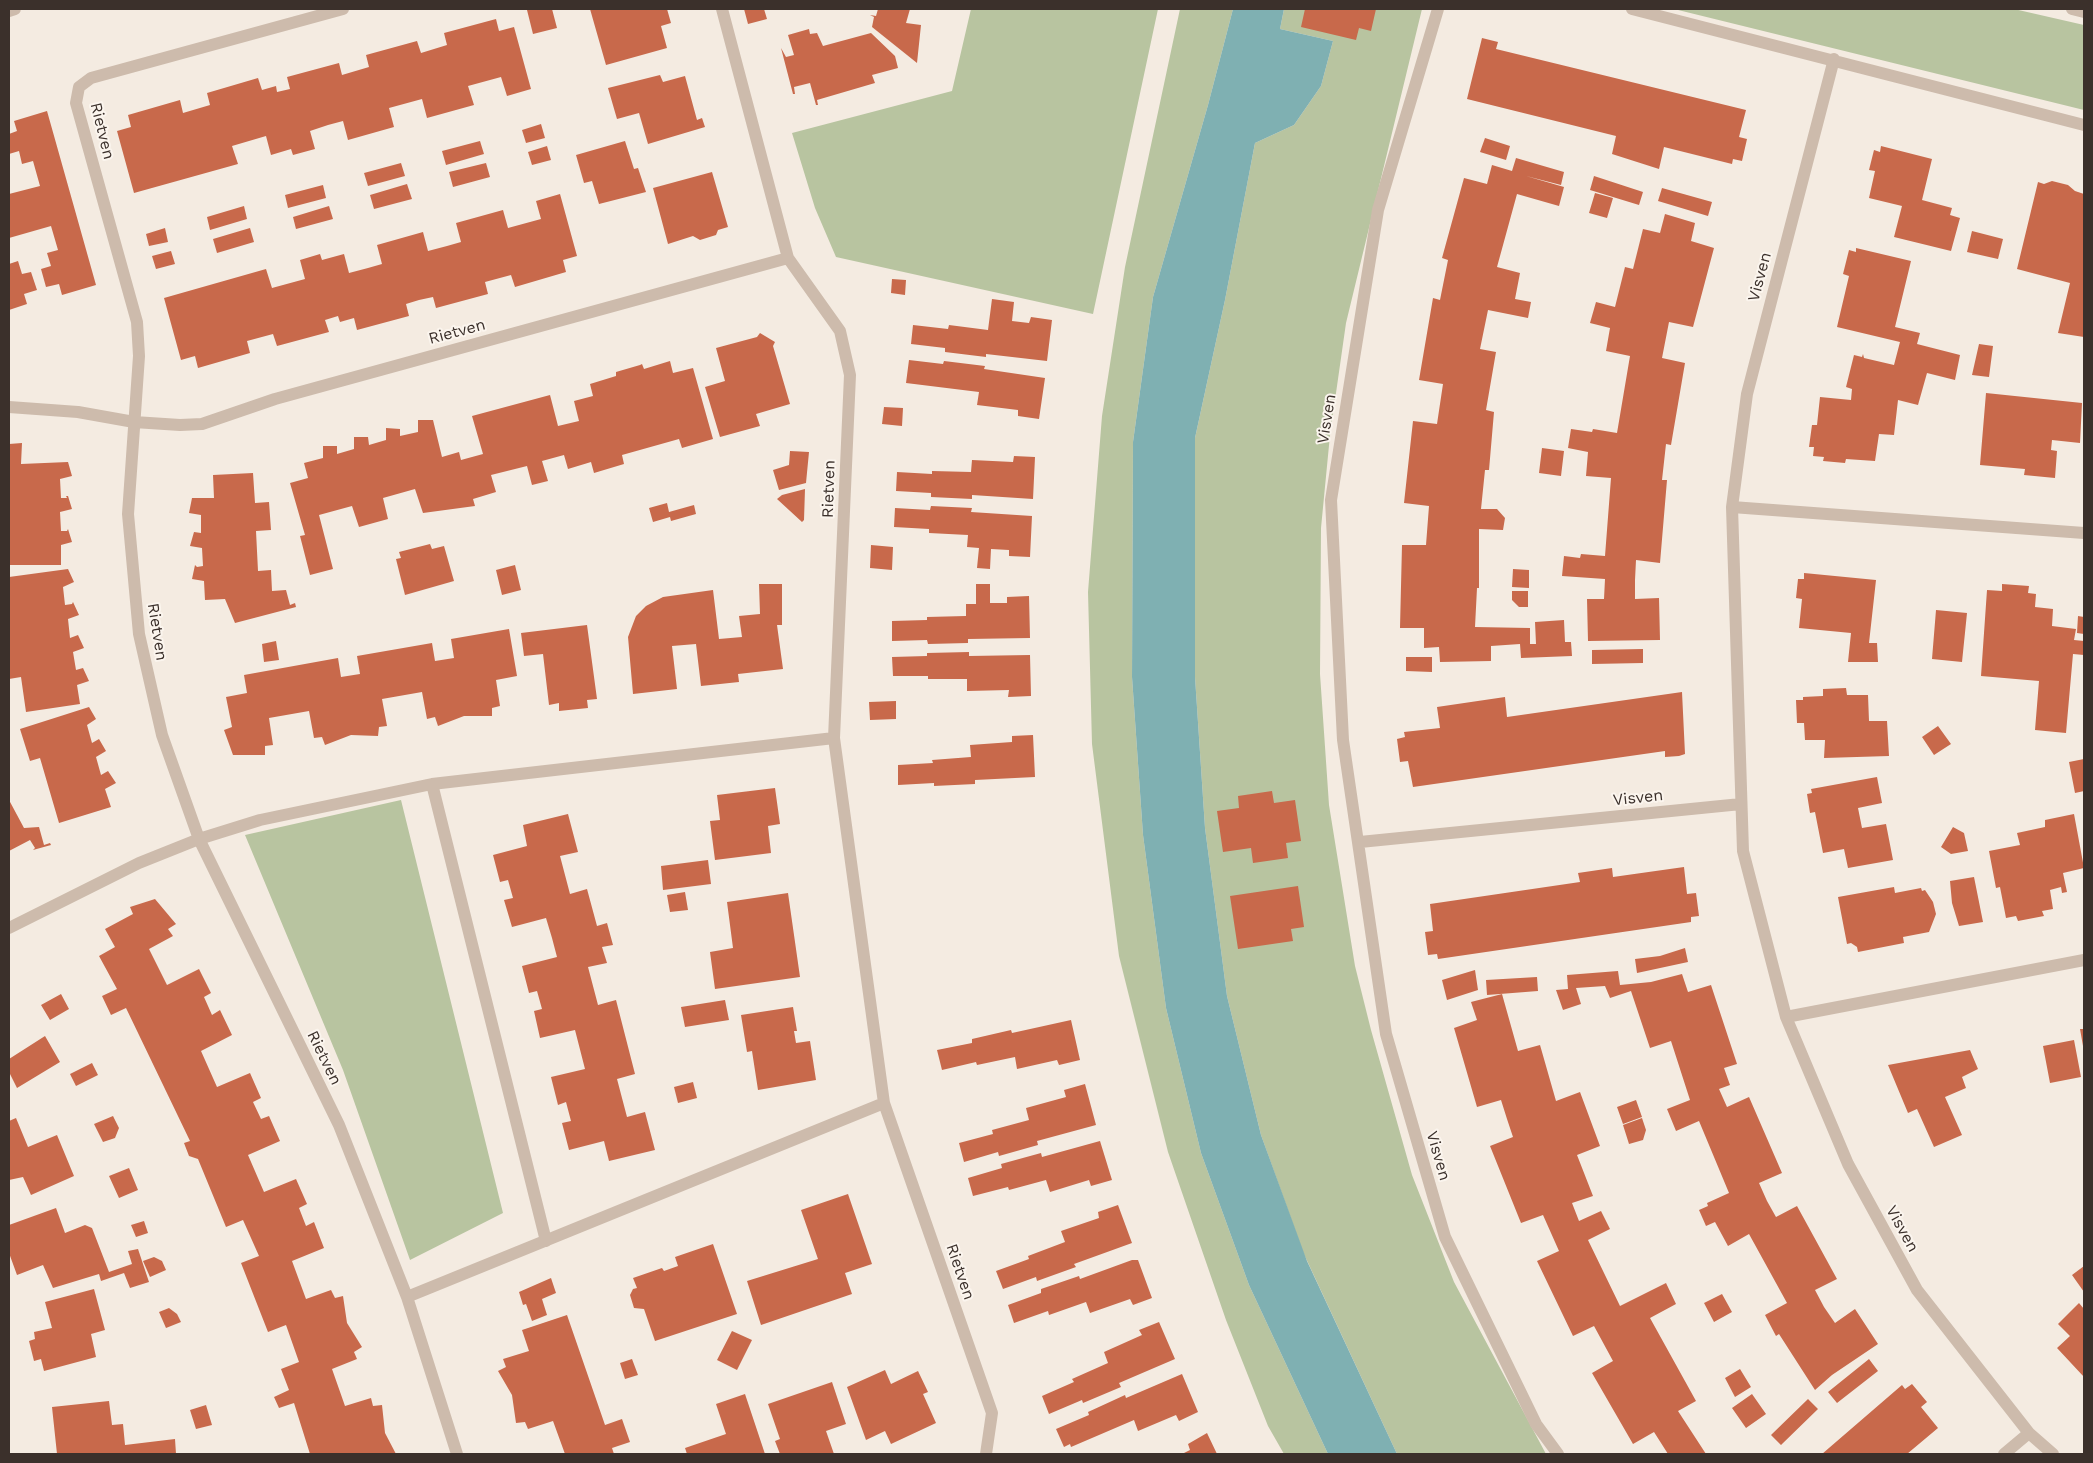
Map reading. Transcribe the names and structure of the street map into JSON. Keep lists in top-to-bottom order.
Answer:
{
  "streets": {
    "street": ["Rietven", "Visven"]
  }
}
